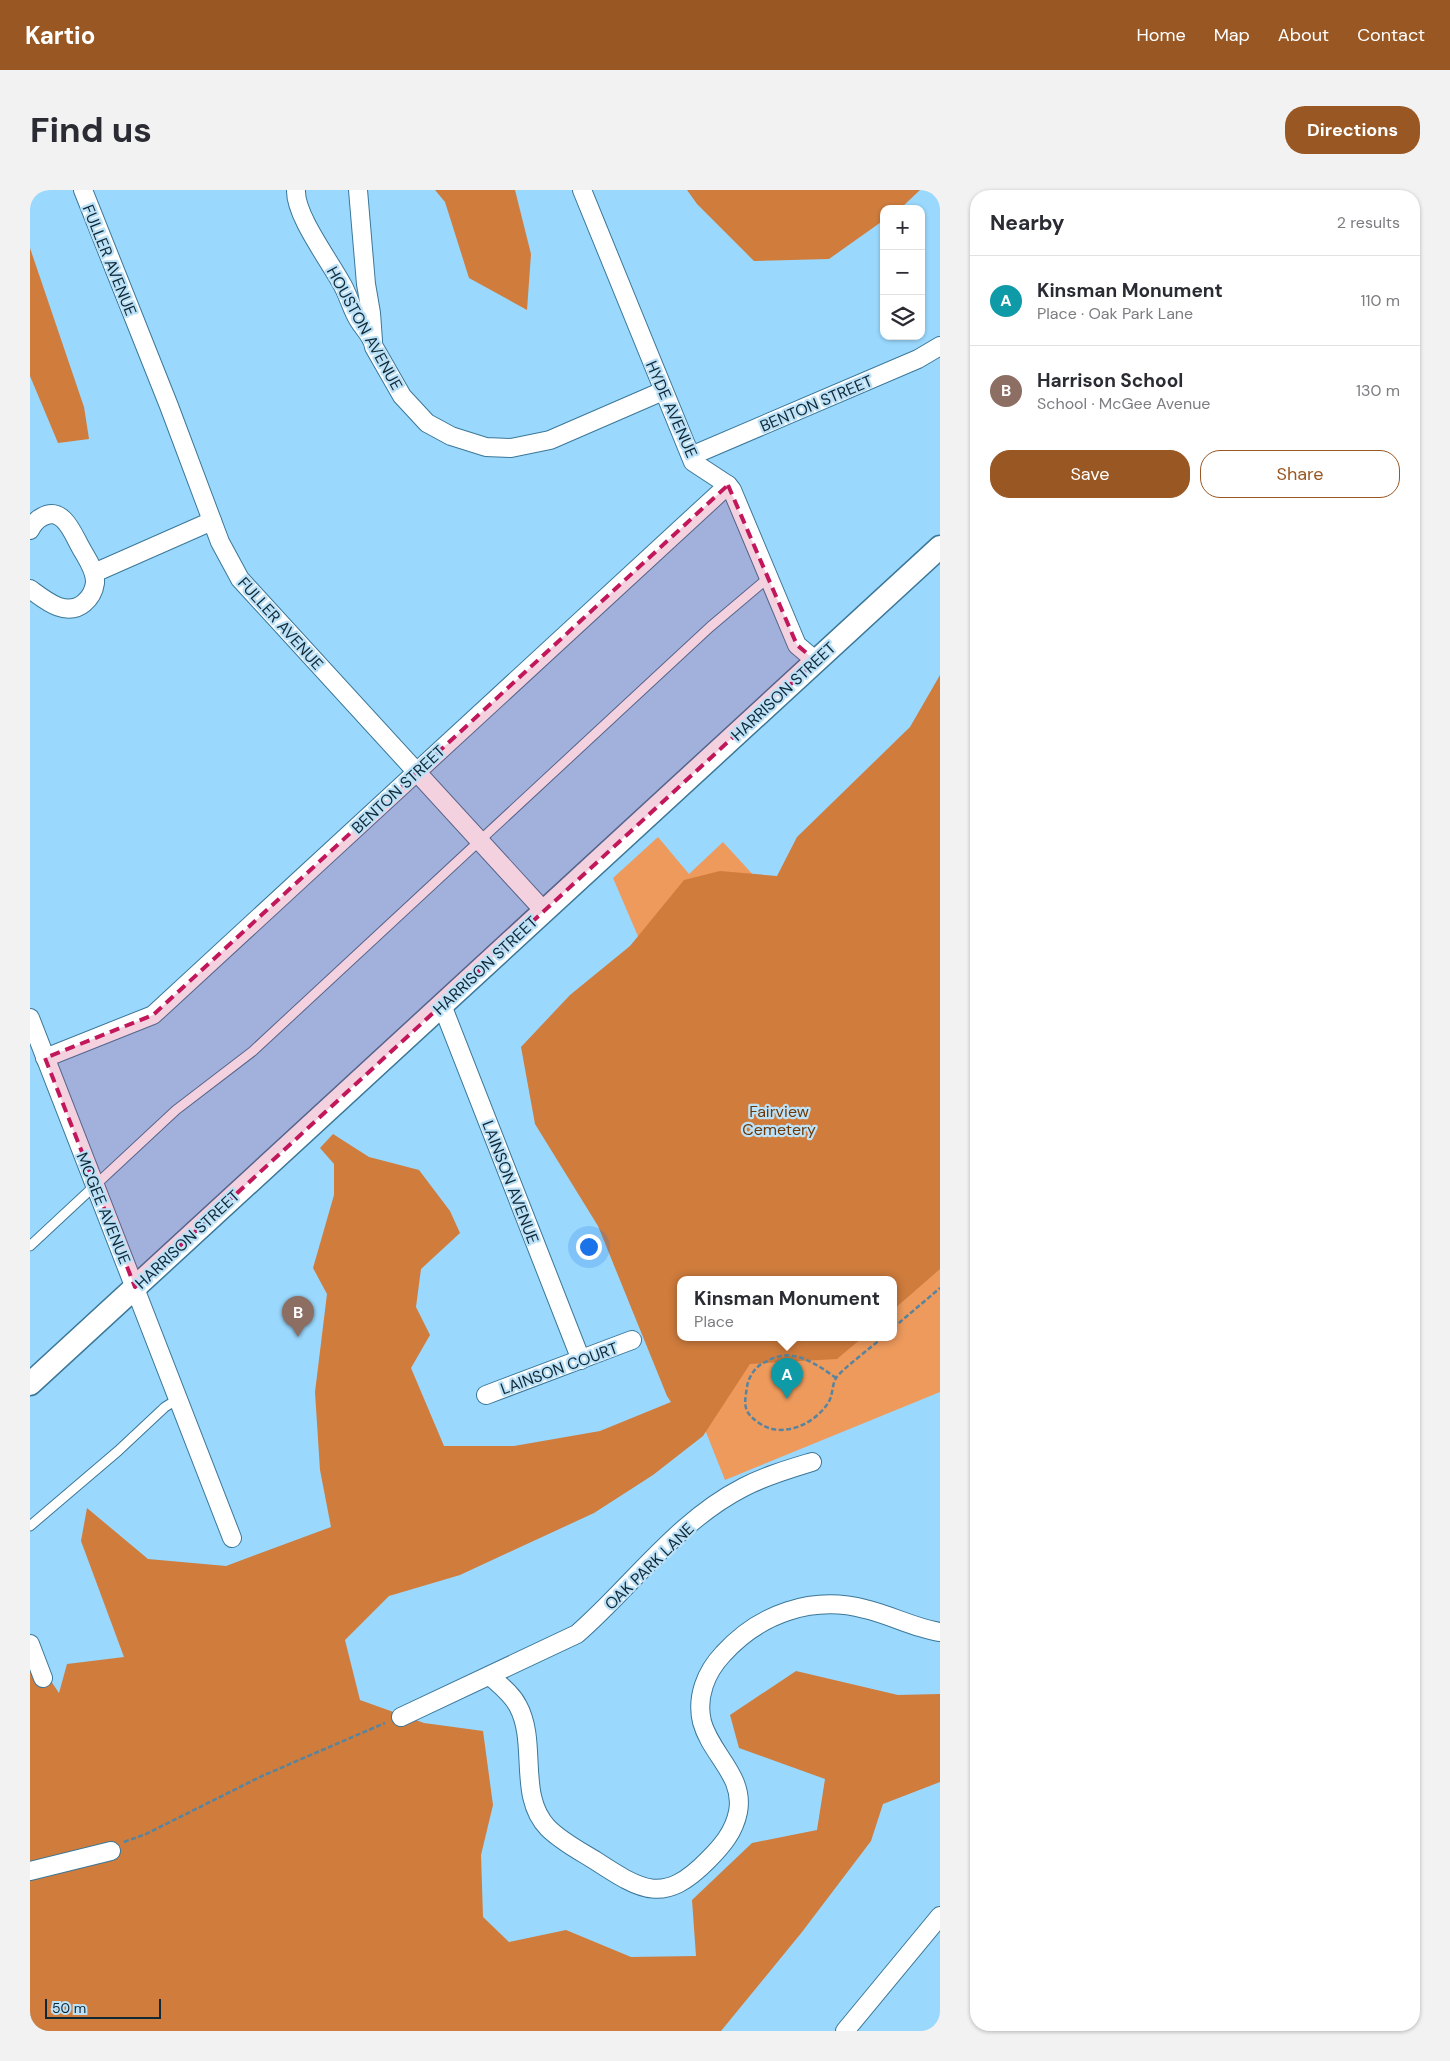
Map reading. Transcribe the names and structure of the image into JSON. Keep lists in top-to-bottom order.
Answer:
{
  "streets": {
    "street": [
      "FULLER AVENUE",
      "HOUSTON AVENUE",
      "BENTON STREET",
      "HYDE AVENUE",
      "HARRISON STREET",
      "LAINSON AVENUE",
      "MCGEE AVENUE",
      "LAINSON COURT",
      "OAK PARK LANE"
    ]
  },
  "crossings": [
    ["FULLER AVENUE", "BENTON STREET"],
    ["FULLER AVENUE", "HARRISON STREET"],
    ["HOUSTON AVENUE", "HYDE AVENUE"],
    ["BENTON STREET", "HYDE AVENUE"],
    ["BENTON STREET", "MCGEE AVENUE"],
    ["HARRISON STREET", "LAINSON AVENUE"],
    ["HARRISON STREET", "MCGEE AVENUE"],
    ["LAINSON AVENUE", "LAINSON COURT"]
  ],
  "parks": ["Fairview Cemetery"],
  "scale_bar": "50 m",
  "page": {
    "header": "Kartio",
    "nav": [
      "Home",
      "Map",
      "About",
      "Contact"
    ],
    "buttons": [
      "Directions",
      ["Save", "Share"]
    ],
    "title": "Find us",
    "heading": ["Nearby", "2 results"],
    "map_buttons": ["+", "−"],
    "list": [
      {
        "mark": "A",
        "name": "Kinsman Monument",
        "note": "Place · Oak Park Lane",
        "value": "110 m"
      },
      {
        "mark": "B",
        "name": "Harrison School",
        "note": "School · McGee Avenue",
        "value": "130 m"
      }
    ],
    "popup": ["Kinsman Monument", "Place"],
    "pins": ["B", "A"],
    "scale": "50 m"
  }
}
